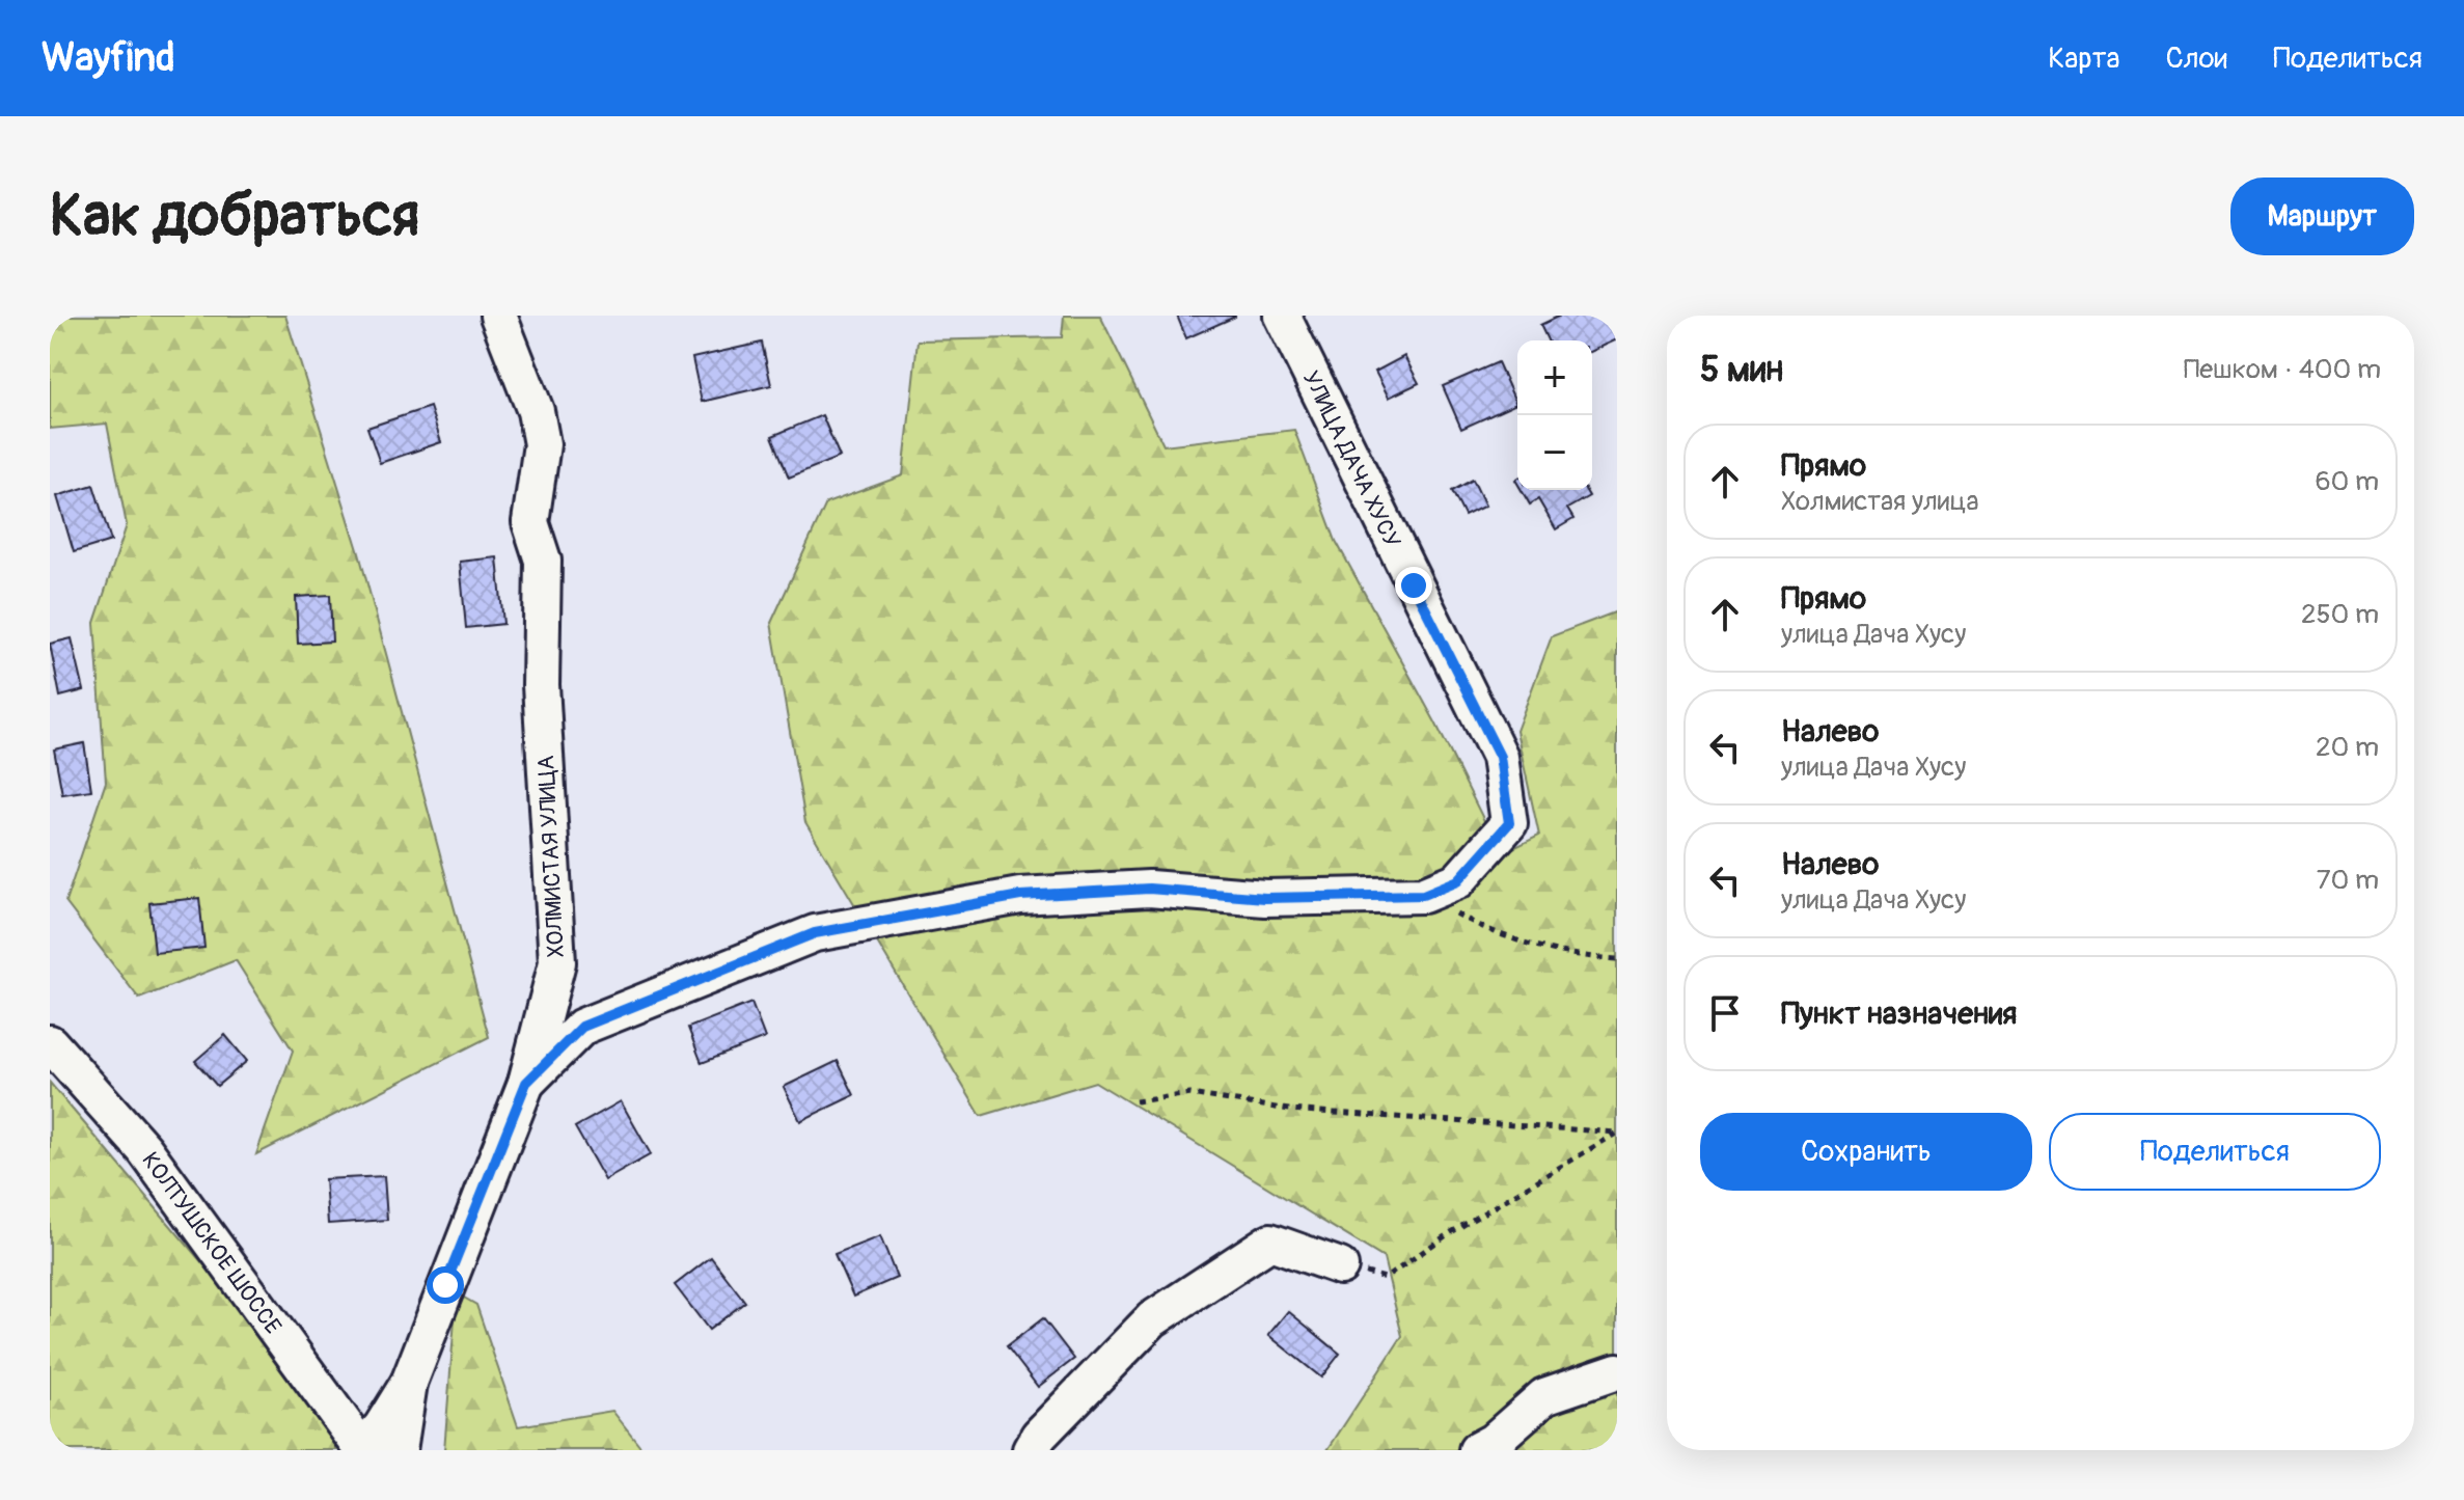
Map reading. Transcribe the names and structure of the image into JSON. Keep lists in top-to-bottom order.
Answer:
{
  "streets": {
    "street": ["УЛИЦА ДАЧА ХУСУ", "ХОЛМИСТАЯ УЛИЦА", "КОЛТУШСКОЕ ШОССЕ"]
  },
  "crossings": [
    ["УЛИЦА ДАЧА ХУСУ", "ХОЛМИСТАЯ УЛИЦА"]
  ],
  "page": {
    "header": "Wayfind",
    "nav": ["Карта", "Слои", "Поделиться"],
    "buttons": [
      "Маршрут",
      ["Сохранить", "Поделиться"]
    ],
    "title": "Как добраться",
    "heading": ["5 мин", "Пешком · 400 m"],
    "map_buttons": ["+", "−"],
    "list": [
      ["Прямо", "Холмистая улица", "60 m"],
      ["Прямо", "улица Дача Хусу", "250 m"],
      ["Налево", "улица Дача Хусу", "20 m"],
      ["Налево", "улица Дача Хусу", "70 m"],
      "Пункт назначения"
    ]
  }
}
